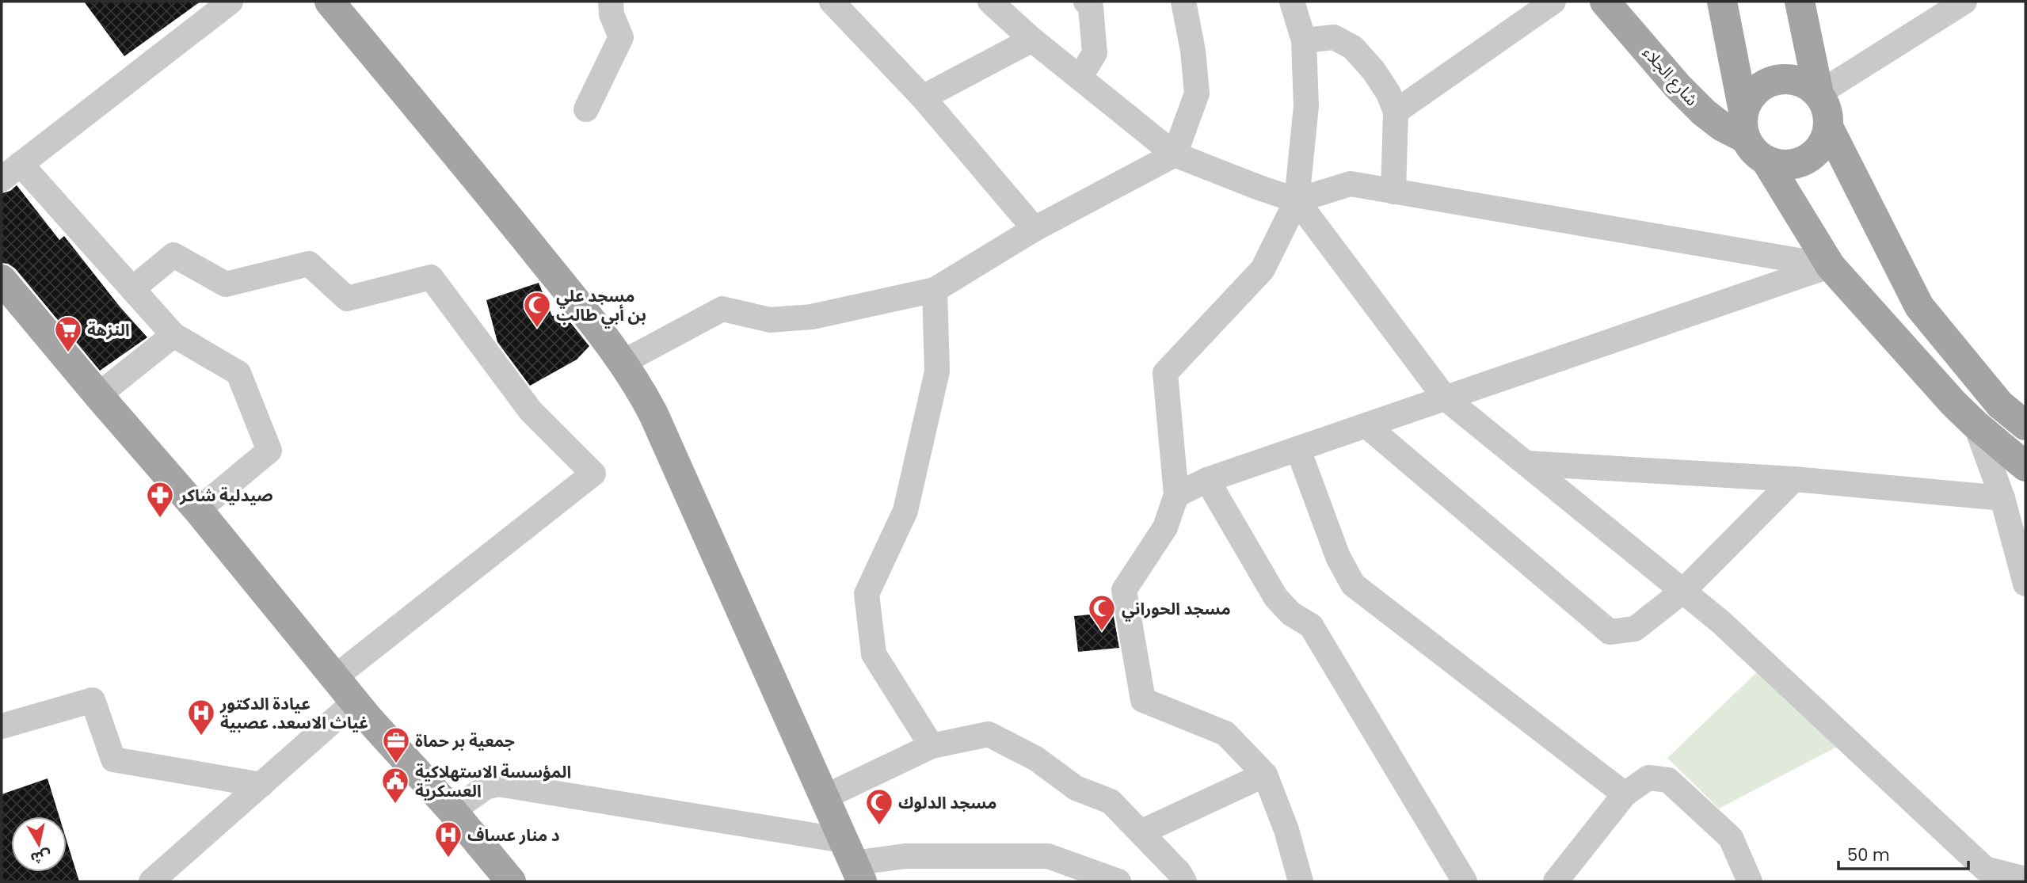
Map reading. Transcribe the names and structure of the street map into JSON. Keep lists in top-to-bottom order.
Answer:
{
  "streets": {
    "main road": ["شارع الجلاء"]
  },
  "places": {
    "mosque": ["مسجد علي بن أبي طالب", "مسجد الحوراني", "مسجد الدلوك"],
    "supermarket": ["النزهة"],
    "pharmacy": ["صيدلية شاكر"],
    "hospital": ["عيادة الدكتور غياث الاسعد. عصبية", "د منار عساف"],
    "office": ["جمعية بر حماة"],
    "public building": ["المؤسسة الاستهلاكية العسكرية"]
  },
  "scale_bar": "50 m",
  "north": "bottom"
}
